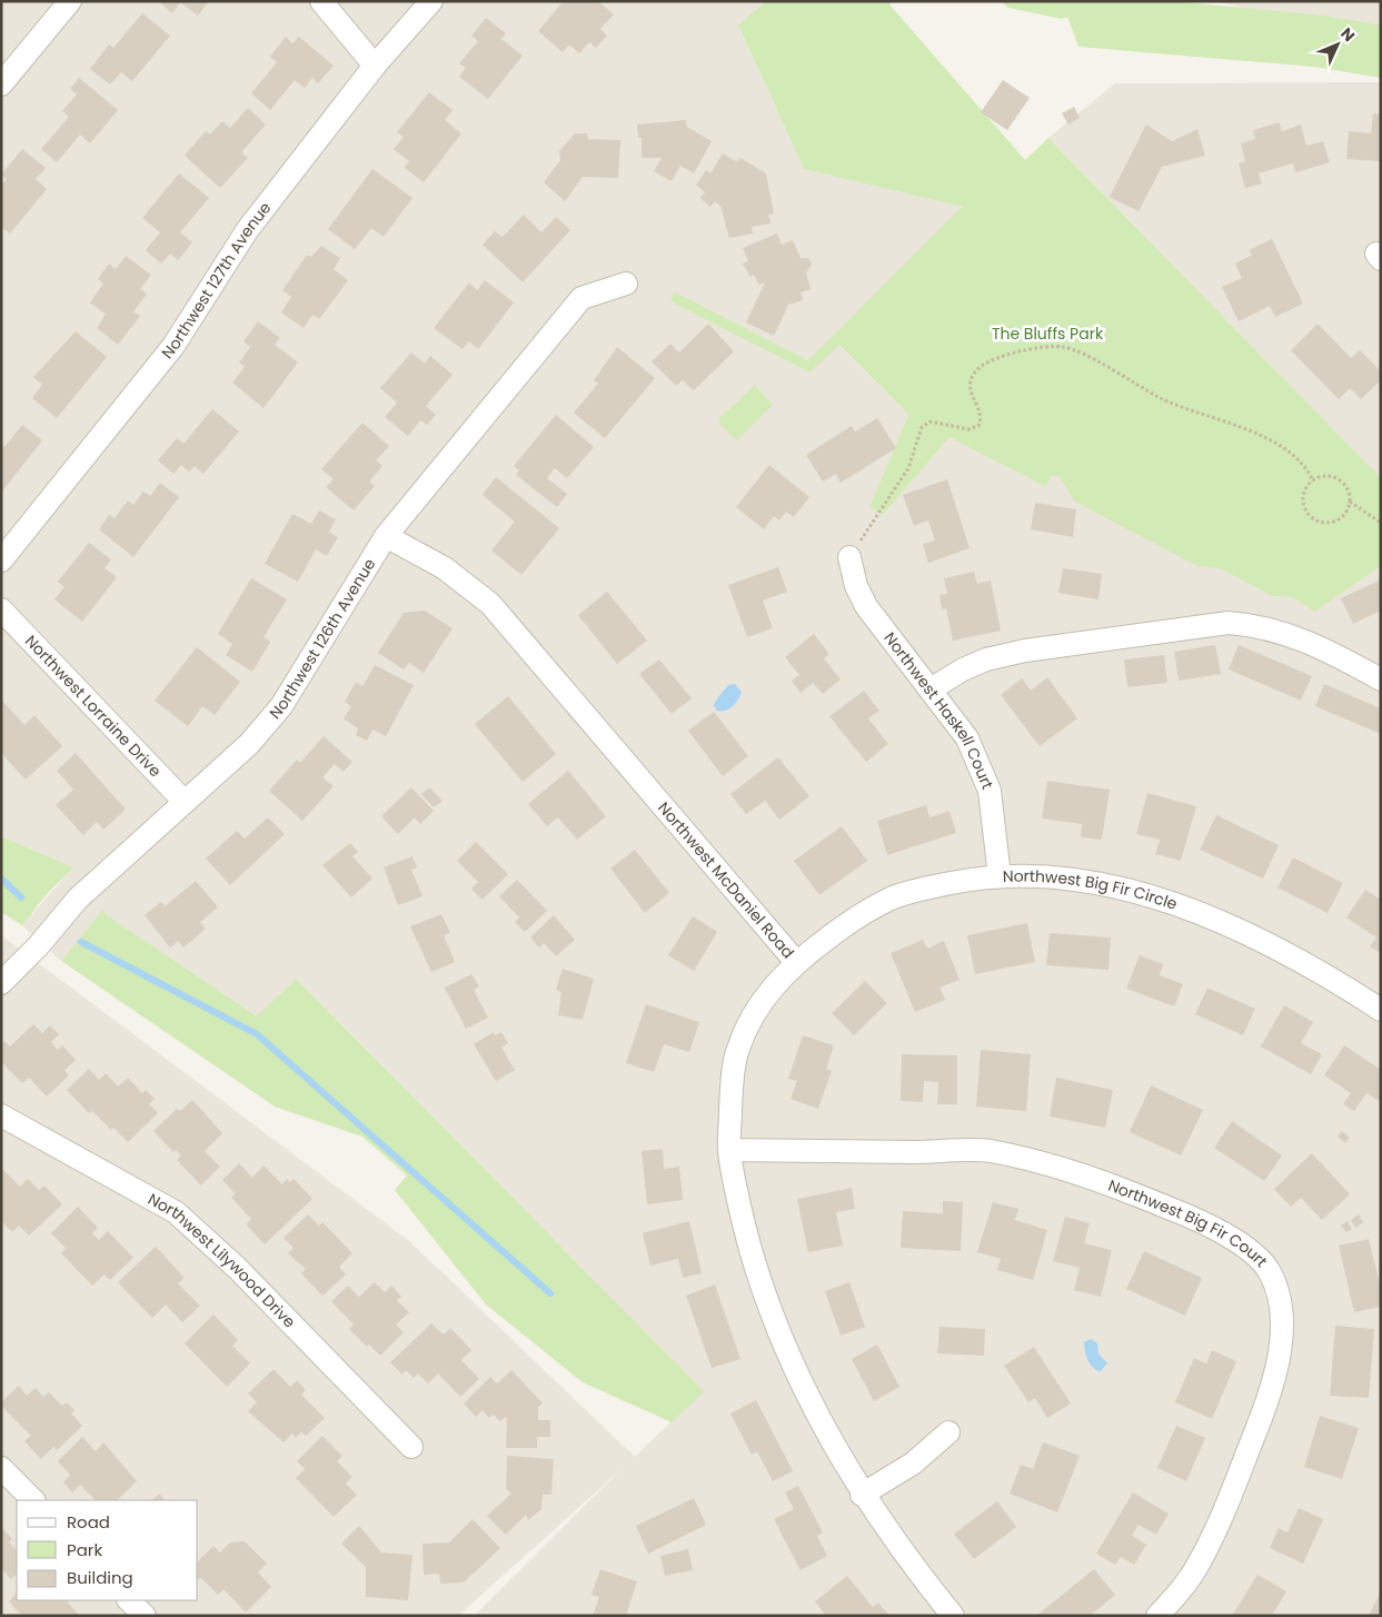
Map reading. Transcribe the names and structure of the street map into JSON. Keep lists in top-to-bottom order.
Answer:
{
  "streets": {
    "street": [
      "Northwest 127th Avenue",
      "Northwest 126th Avenue",
      "Northwest Lorraine Drive",
      "Northwest Haskell Court",
      "Northwest McDaniel Road",
      "Northwest Big Fir Circle",
      "Northwest Big Fir Court",
      "Northwest Lilywood Drive"
    ]
  },
  "crossings": [
    ["Northwest 126th Avenue", "Northwest Lorraine Drive"],
    ["Northwest 126th Avenue", "Northwest McDaniel Road"],
    ["Northwest Haskell Court", "Northwest Big Fir Circle"],
    ["Northwest McDaniel Road", "Northwest Big Fir Circle"],
    ["Northwest McDaniel Road", "Northwest Big Fir Court"]
  ],
  "parks": ["The Bluffs Park"],
  "legend": ["Road", "Park", "Building"],
  "north": "top right"
}
